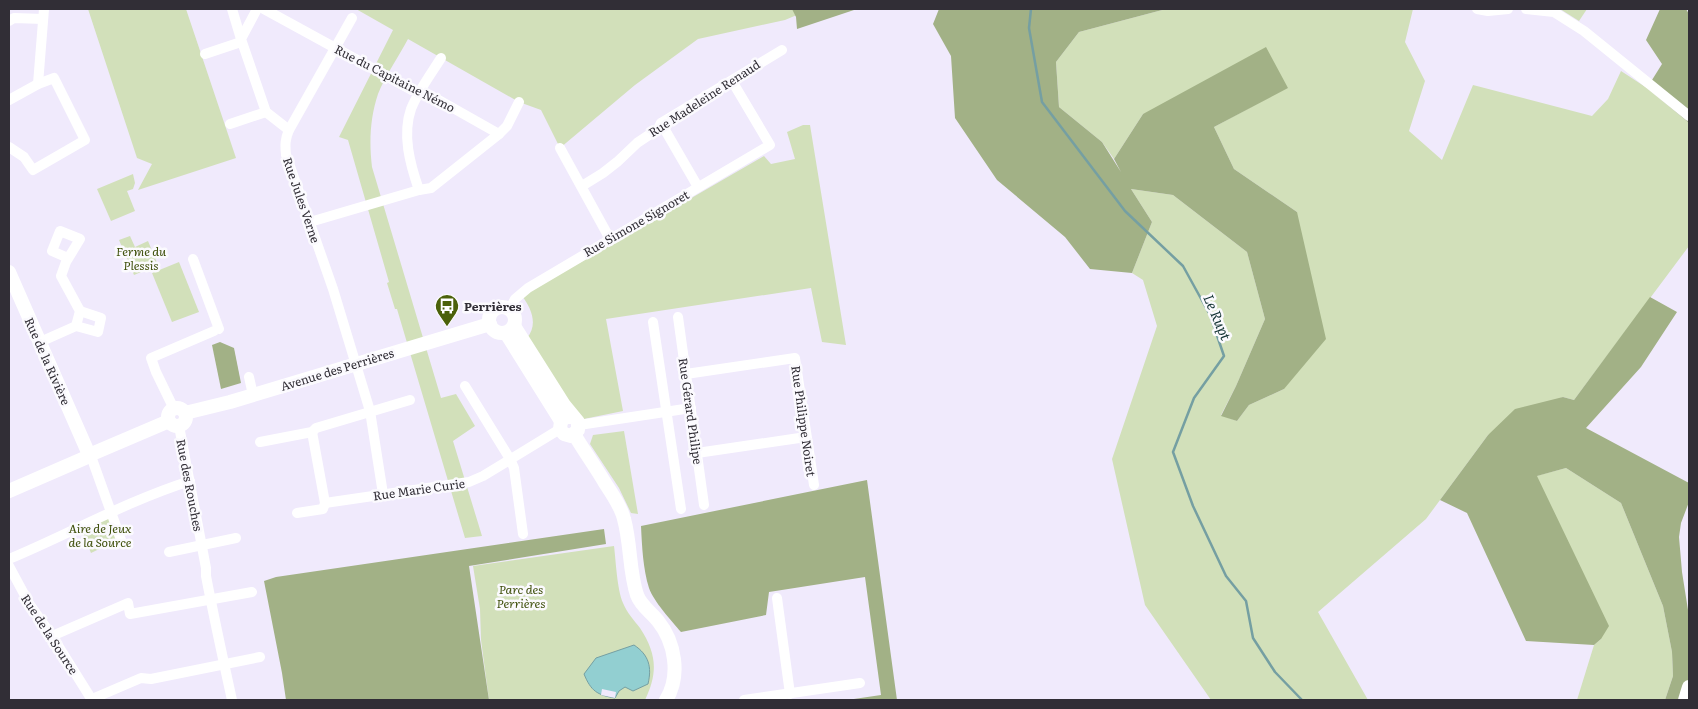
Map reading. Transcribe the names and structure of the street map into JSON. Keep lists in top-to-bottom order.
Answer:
{
  "streets": {
    "street": [
      "Rue du Capitaine Némo",
      "Rue Madeleine Renaud",
      "Rue Jules Verne",
      "Rue Simone Signoret",
      "Rue de la Rivière",
      "Avenue des Perrières",
      "Rue Gérard Philipe",
      "Rue Philippe Noiret",
      "Rue des Rouches",
      "Rue Marie Curie",
      "Rue de la Source"
    ]
  },
  "crossings": [
    ["Rue du Capitaine Némo", "Rue Jules Verne"],
    ["Rue Madeleine Renaud", "Rue Simone Signoret"],
    ["Rue Jules Verne", "Avenue des Perrières"],
    ["Rue Jules Verne", "Rue Marie Curie"],
    ["Rue Simone Signoret", "Avenue des Perrières"],
    ["Rue de la Rivière", "Avenue des Perrières"],
    ["Avenue des Perrières", "Rue des Rouches"],
    ["Rue Gérard Philipe", "Rue Philippe Noiret"]
  ],
  "water": ["Le Rupt"],
  "parks": ["Ferme du Plessis", "Aire de Jeux de la Source", "Parc des Perrières"],
  "places": {
    "bus stop": ["Perrières"]
  }
}
